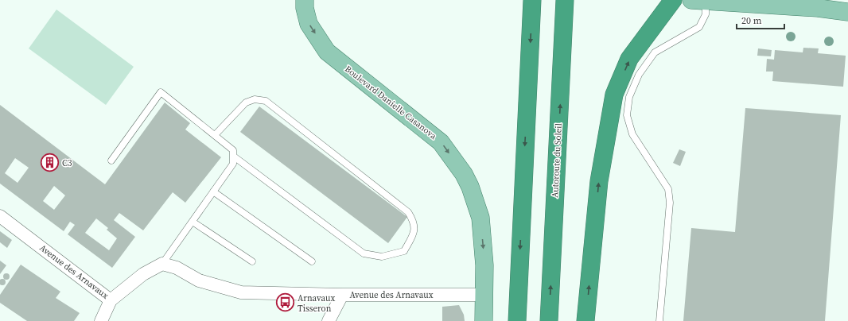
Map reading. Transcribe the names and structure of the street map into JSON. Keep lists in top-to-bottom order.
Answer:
{
  "streets": {
    "highway": ["Autoroute du Soleil"],
    "main road": ["Boulevard Danielle Casanova"],
    "street": ["Avenue des Arnavaux"]
  },
  "crossings": [
    ["Boulevard Danielle Casanova", "Avenue des Arnavaux"]
  ],
  "one_way": ["Boulevard Danielle Casanova"],
  "places": {
    "building": ["C3"],
    "bus stop": ["Arnavaux Tisseron"]
  },
  "scale_bar": "20 m"
}
